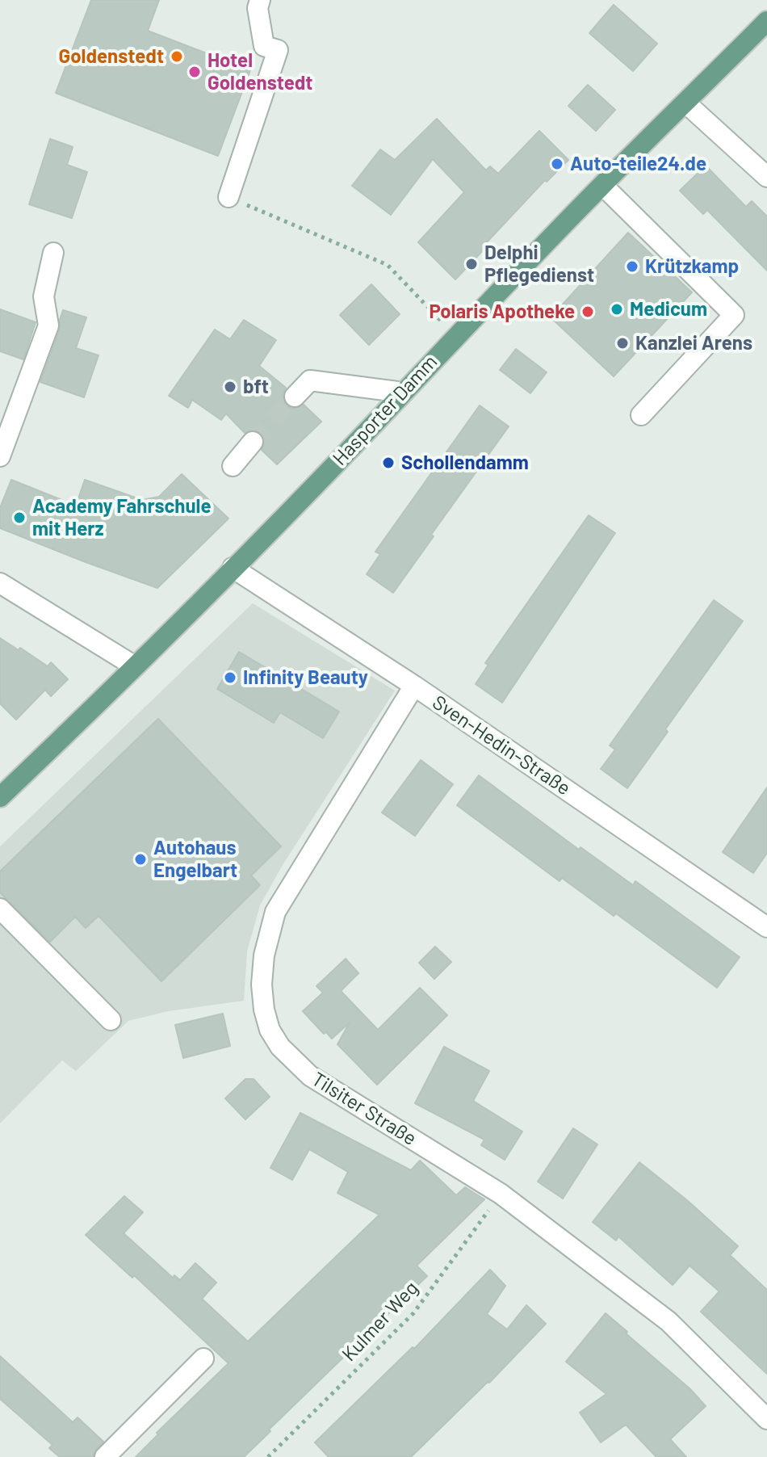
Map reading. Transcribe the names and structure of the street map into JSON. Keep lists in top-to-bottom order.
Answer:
{
  "streets": {
    "main road": ["Hasporter Damm"],
    "street": ["Sven-Hedin-Straße", "Tilsiter Straße"],
    "path": ["Kulmer Weg"]
  },
  "crossings": [
    ["Hasporter Damm", "Sven-Hedin-Straße"],
    ["Sven-Hedin-Straße", "Tilsiter Straße"],
    ["Tilsiter Straße", "Kulmer Weg"]
  ],
  "places": [
    "Goldenstedt",
    "Hotel Goldenstedt",
    "Auto-teile24.de",
    "Delphi Pflegedienst",
    "Krützkamp",
    "Medicum",
    "Polaris Apotheke",
    "Kanzlei Arens",
    "bft",
    "Schollendamm",
    "Academy Fahrschule mit Herz",
    "Infinity Beauty",
    "Autohaus Engelbart"
  ]
}
